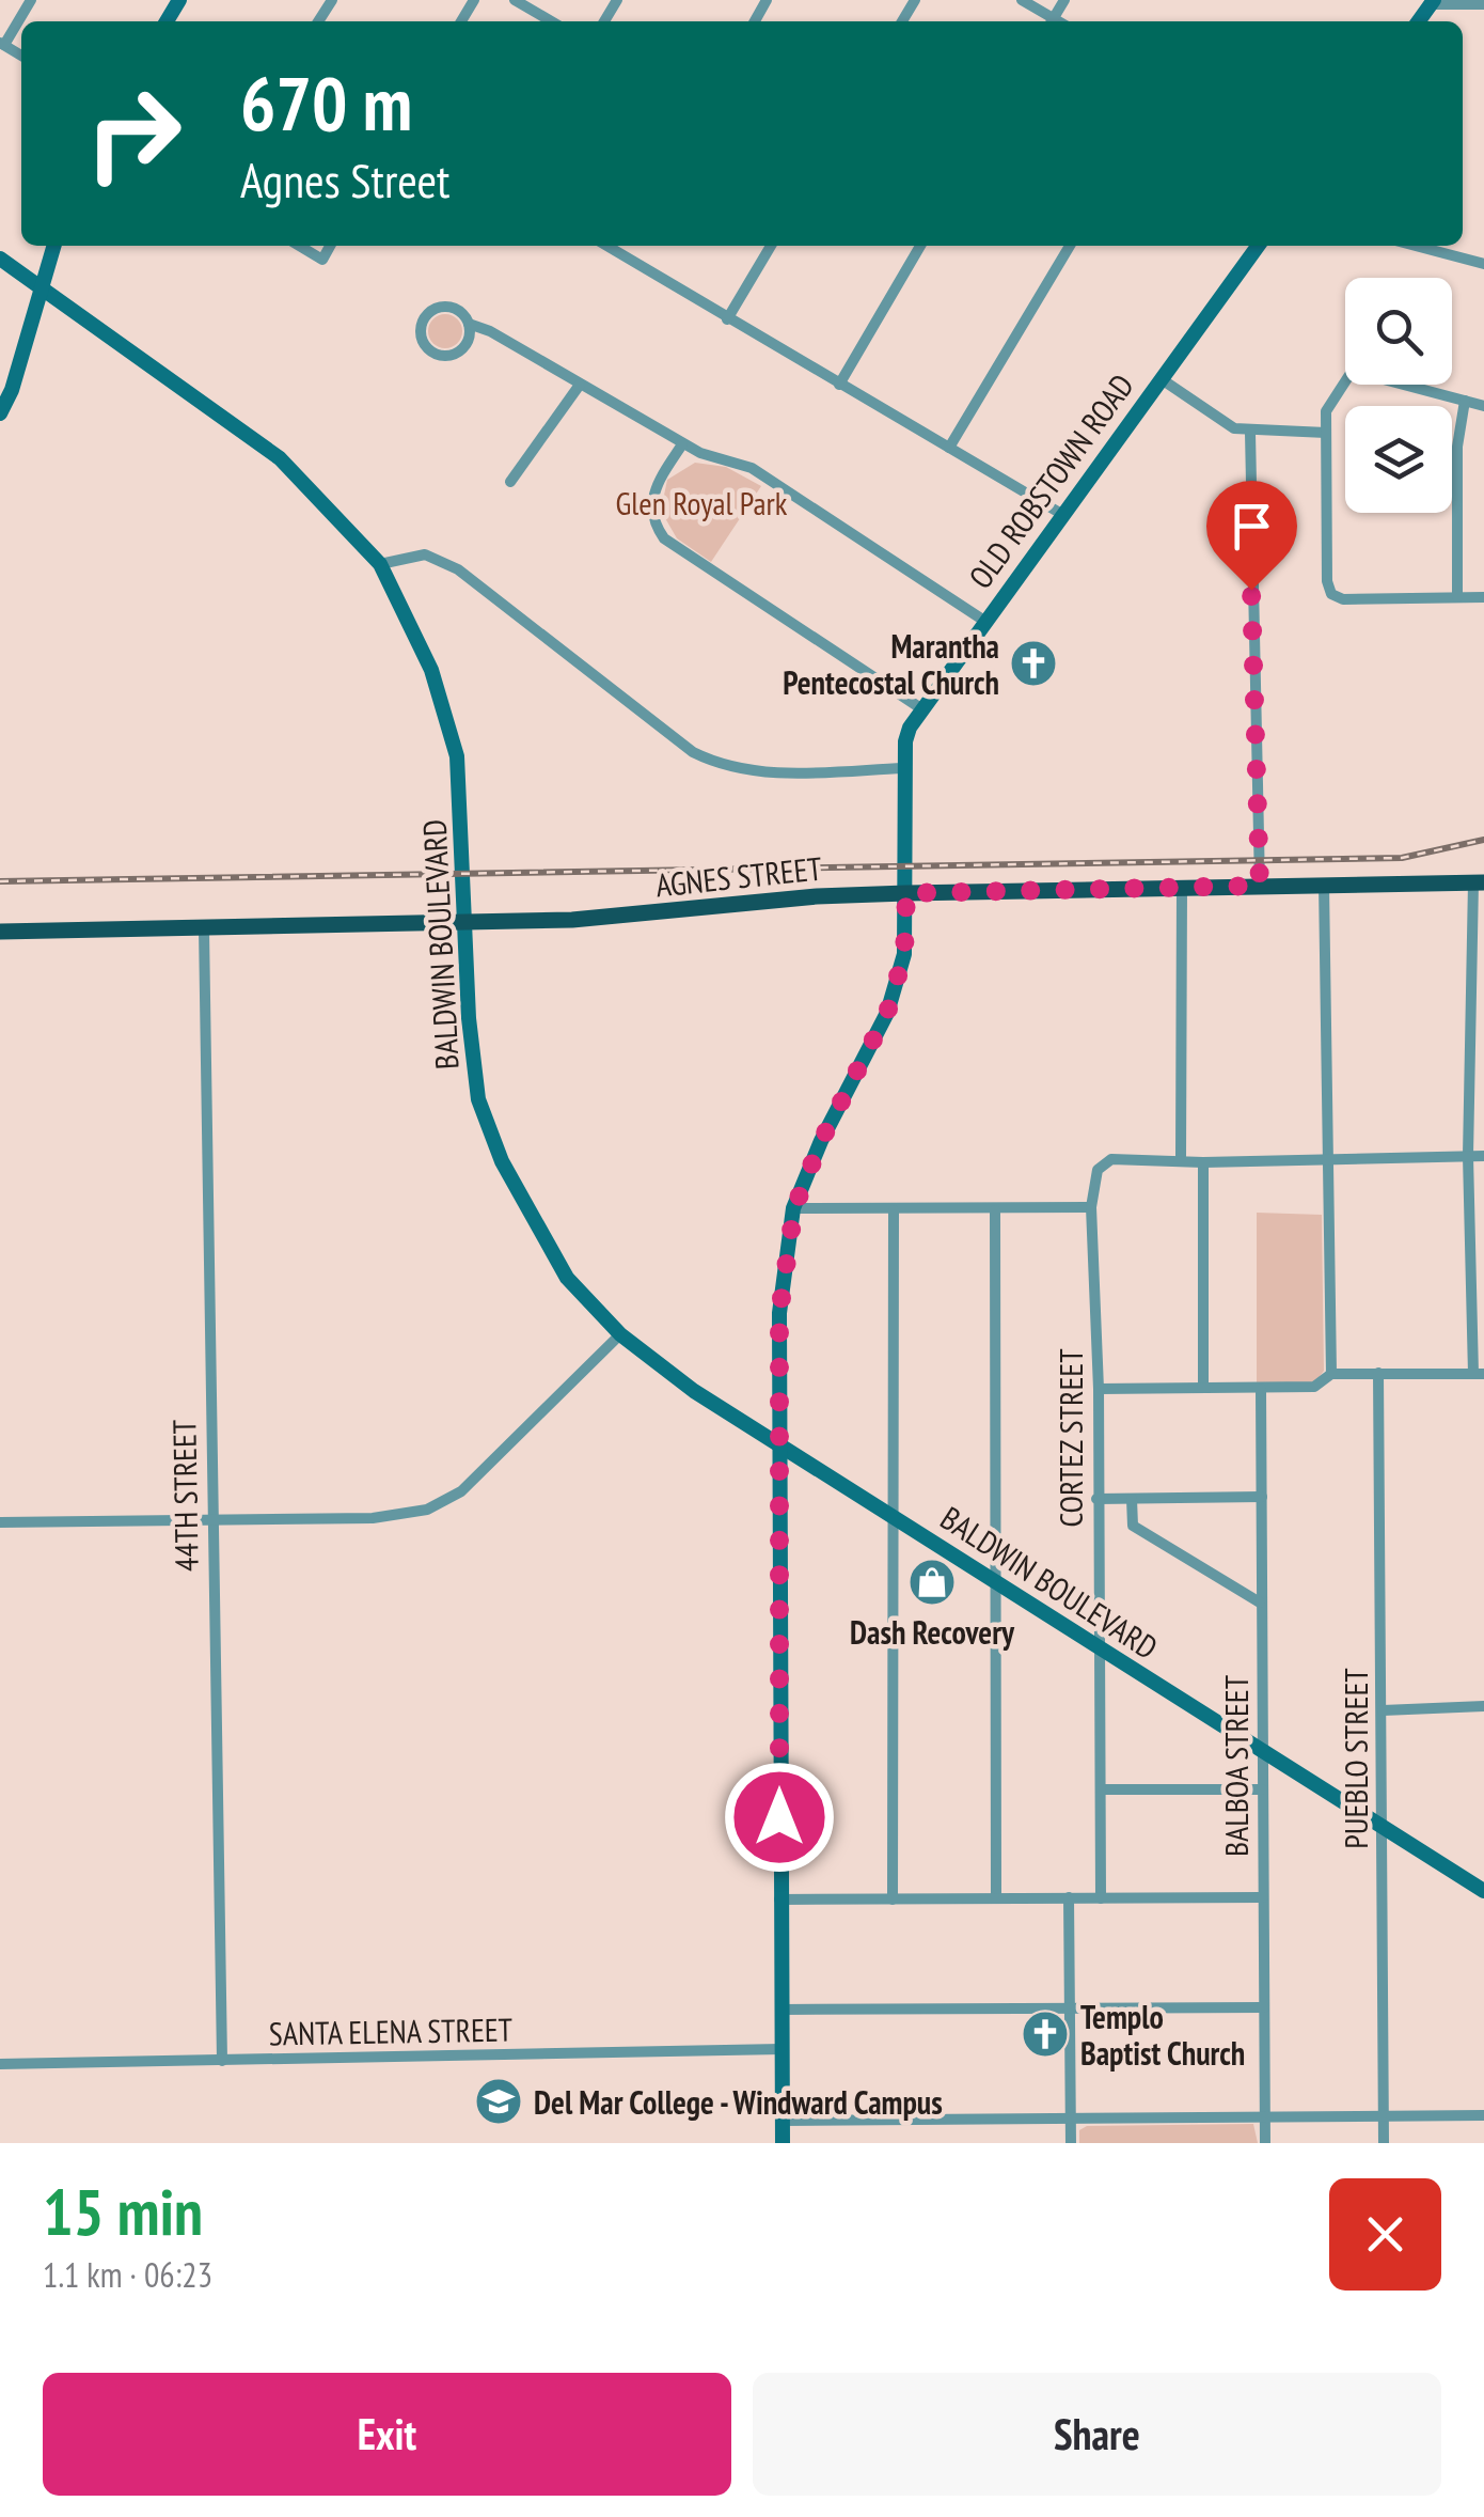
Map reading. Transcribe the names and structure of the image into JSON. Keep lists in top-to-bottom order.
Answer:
{
  "streets": {
    "main road": ["OLD ROBSTOWN ROAD", "AGNES STREET", "BALDWIN BOULEVARD"],
    "street": [
      "CORTEZ STREET",
      "44TH STREET",
      "PUEBLO STREET",
      "BALBOA STREET",
      "SANTA ELENA STREET"
    ]
  },
  "crossings": [
    ["OLD ROBSTOWN ROAD", "AGNES STREET"],
    ["OLD ROBSTOWN ROAD", "BALDWIN BOULEVARD"],
    ["OLD ROBSTOWN ROAD", "SANTA ELENA STREET"],
    ["AGNES STREET", "BALDWIN BOULEVARD"],
    ["AGNES STREET", "44TH STREET"],
    ["BALDWIN BOULEVARD", "CORTEZ STREET"],
    ["BALDWIN BOULEVARD", "PUEBLO STREET"],
    ["BALDWIN BOULEVARD", "BALBOA STREET"],
    ["44TH STREET", "SANTA ELENA STREET"]
  ],
  "parks": ["Glen Royal Park"],
  "places": {
    "church": ["Marantha Pentecostal Church", "Templo Baptist Church"],
    "shop": ["Dash Recovery"],
    "school or university": ["Del Mar College - Windward Campus"]
  },
  "page": {
    "turn": ["670 m", "Agnes Street"],
    "heading": ["15 min", "1.1 km · 06:23"],
    "buttons": ["Exit", "Share"]
  }
}
